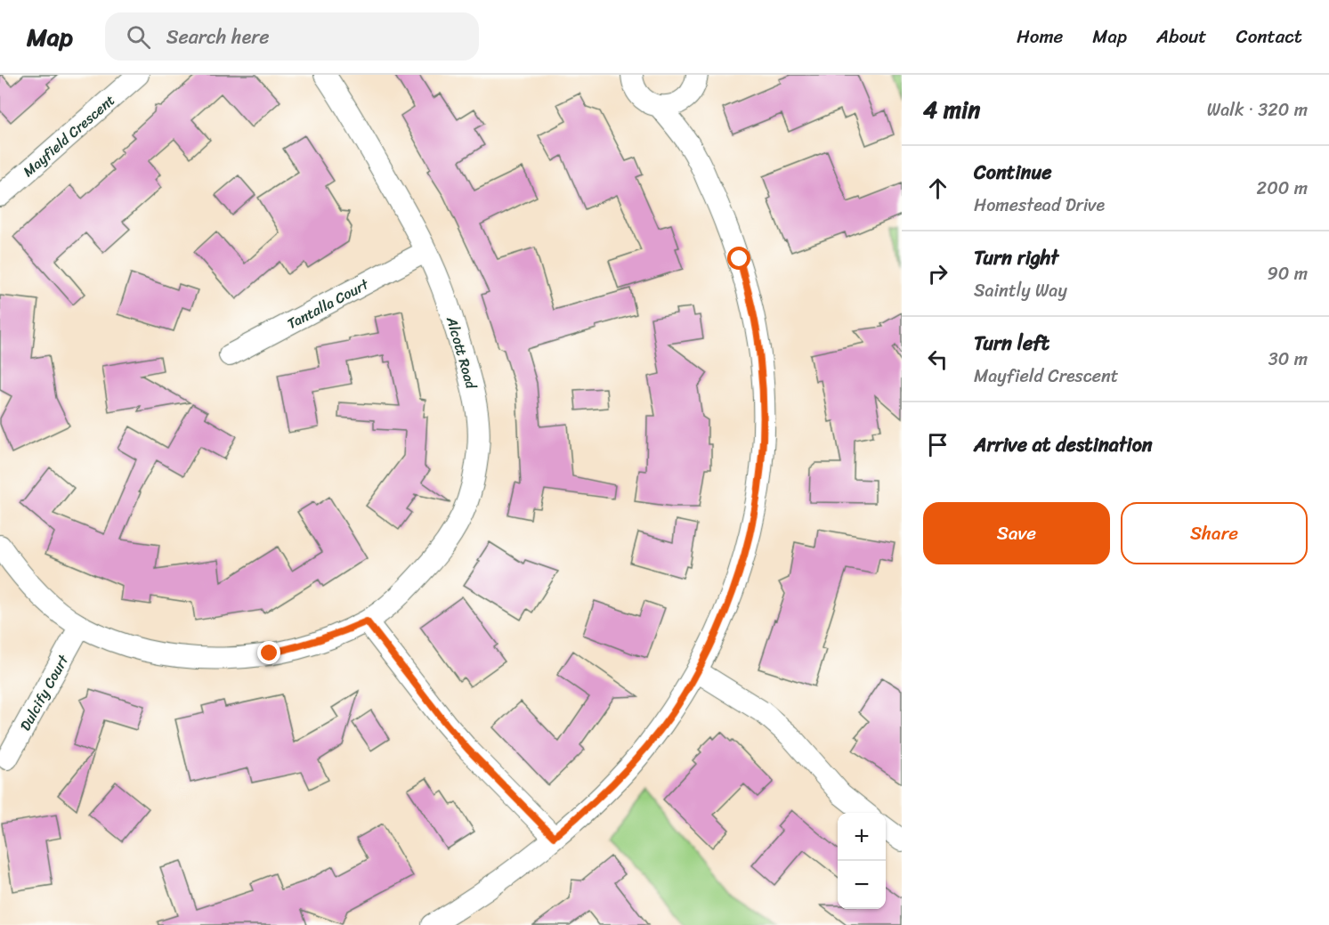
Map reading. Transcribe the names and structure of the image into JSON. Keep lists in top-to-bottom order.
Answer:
{
  "streets": {
    "street": [
      "Mayfield Crescent",
      "Tantalla Court",
      "Alcott Road",
      "Dulcify Court"
    ]
  },
  "crossings": [
    ["Tantalla Court", "Alcott Road"]
  ],
  "page": {
    "header": "Map",
    "search": "Search here",
    "nav": [
      "Home",
      "Map",
      "About",
      "Contact"
    ],
    "heading": ["4 min", "Walk · 320 m"],
    "list": [
      ["Continue", "Homestead Drive", "200 m"],
      ["Turn right", "Saintly Way", "90 m"],
      ["Turn left", "Mayfield Crescent", "30 m"],
      "Arrive at destination"
    ],
    "buttons": ["Save", "Share"],
    "map_buttons": ["+", "−"]
  }
}
